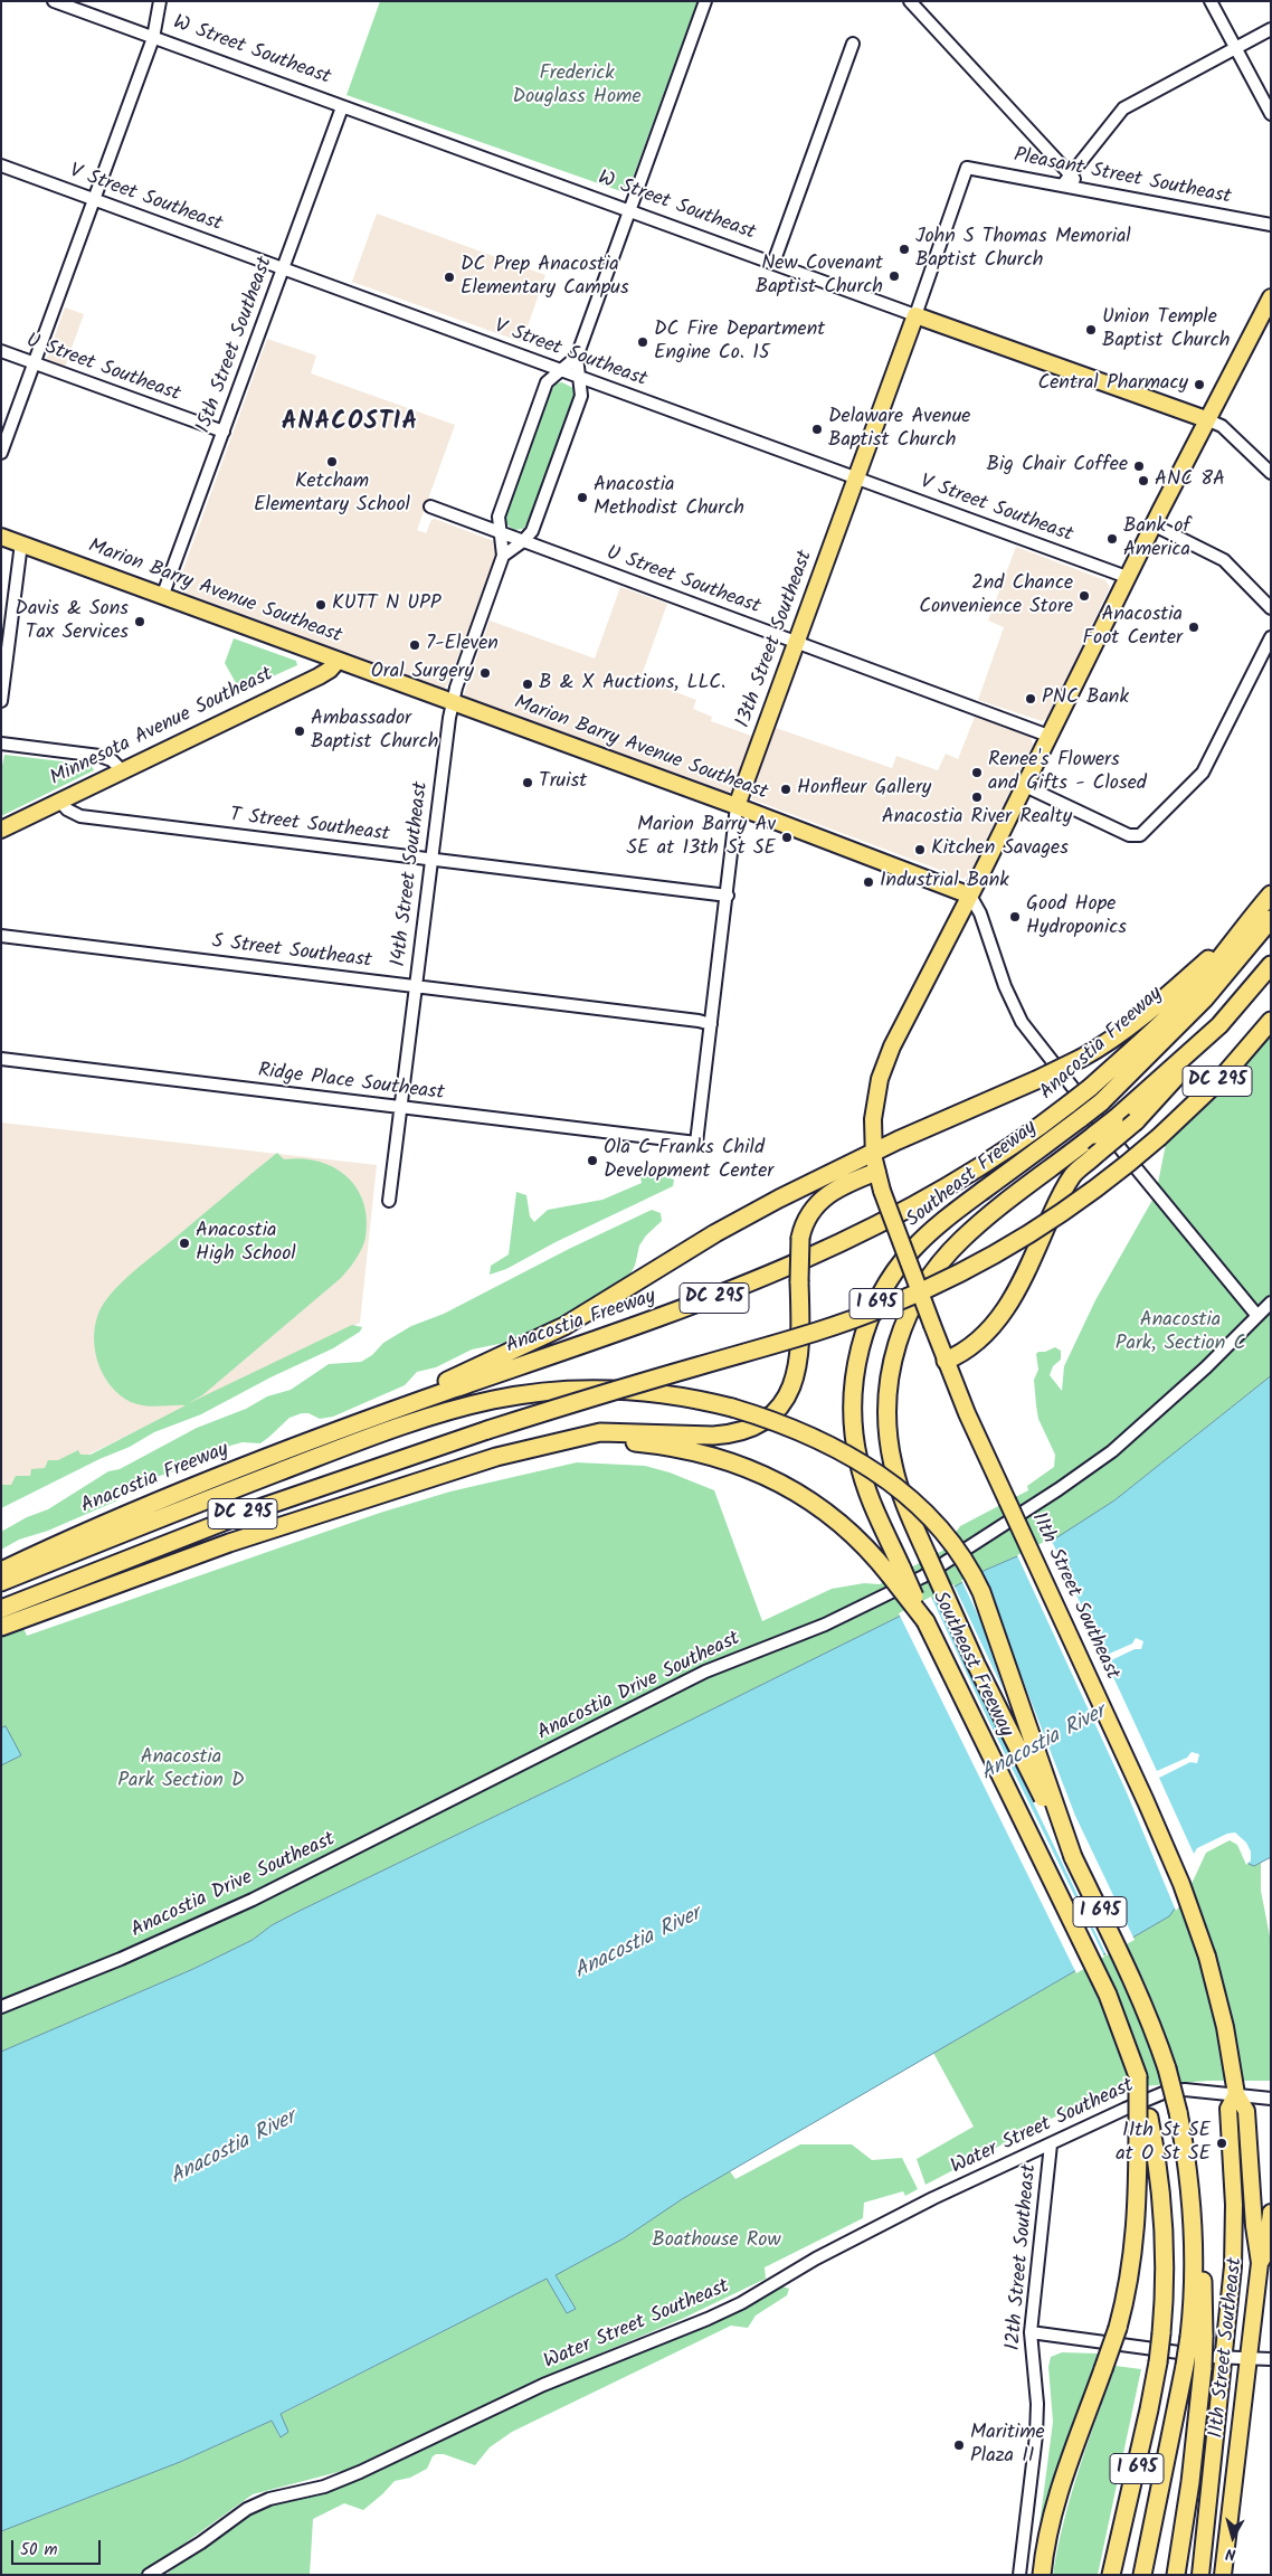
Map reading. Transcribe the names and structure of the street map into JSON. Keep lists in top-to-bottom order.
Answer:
{
  "streets": {
    "highway": [
      "Anacostia Freeway",
      "DC 295",
      "Southeast Freeway",
      "I 695"
    ],
    "main road": [
      "W Street Southeast",
      "Marion Barry Avenue Southeast",
      "13th Street Southeast",
      "Minnesota Avenue Southeast",
      "11th Street Southeast"
    ],
    "street": [
      "Pleasant Street Southeast",
      "V Street Southeast",
      "15th Street Southeast",
      "U Street Southeast",
      "T Street Southeast",
      "14th Street Southeast",
      "S Street Southeast",
      "Ridge Place Southeast",
      "Anacostia Drive Southeast",
      "Water Street Southeast",
      "12th Street Southeast"
    ]
  },
  "crossings": [
    ["W Street Southeast", "15th Street Southeast"],
    ["W Street Southeast", "13th Street Southeast"],
    ["W Street Southeast", "11th Street Southeast"],
    ["Pleasant Street Southeast", "13th Street Southeast"],
    ["V Street Southeast", "15th Street Southeast"],
    ["V Street Southeast", "13th Street Southeast"],
    ["V Street Southeast", "11th Street Southeast"],
    ["15th Street Southeast", "U Street Southeast"],
    ["15th Street Southeast", "Marion Barry Avenue Southeast"],
    ["U Street Southeast", "13th Street Southeast"],
    ["U Street Southeast", "11th Street Southeast"],
    ["Marion Barry Avenue Southeast", "13th Street Southeast"],
    ["Marion Barry Avenue Southeast", "Minnesota Avenue Southeast"],
    ["Marion Barry Avenue Southeast", "14th Street Southeast"],
    ["Marion Barry Avenue Southeast", "11th Street Southeast"],
    ["13th Street Southeast", "T Street Southeast"],
    ["13th Street Southeast", "S Street Southeast"],
    ["13th Street Southeast", "Ridge Place Southeast"],
    ["Minnesota Avenue Southeast", "T Street Southeast"],
    ["T Street Southeast", "14th Street Southeast"],
    ["14th Street Southeast", "S Street Southeast"],
    ["14th Street Southeast", "Ridge Place Southeast"],
    ["11th Street Southeast", "Water Street Southeast"],
    ["Water Street Southeast", "12th Street Southeast"]
  ],
  "districts": ["ANACOSTIA"],
  "water": ["Anacostia River"],
  "parks": [
    "Frederick Douglass Home",
    "Anacostia Park, Section C",
    "Anacostia Park Section D",
    "Boathouse Row"
  ],
  "places": [
    "John S Thomas Memorial Baptist Church",
    "New Covenant Baptist Church",
    "DC Prep Anacostia Elementary Campus",
    "Union Temple Baptist Church",
    "DC Fire Department Engine Co. 15",
    "Central Pharmacy",
    "Delaware Avenue Baptist Church",
    "Ketcham Elementary School",
    "Big Chair Coffee",
    "ANC 8A",
    "Anacostia Methodist Church",
    "Bank of America",
    "2nd Chance Convenience Store",
    "KUTT N UPP",
    "Davis & Sons Tax Services",
    "Anacostia Foot Center",
    "7-Eleven",
    "Oral Surgery",
    "B & X Auctions, LLC.",
    "PNC Bank",
    "Ambassador Baptist Church",
    "Renee's Flowers and Gifts - Closed",
    "Truist",
    "Honfleur Gallery",
    "Anacostia River Realty",
    "Marion Barry Av SE at 13th St SE",
    "Kitchen Savages",
    "Industrial Bank",
    "Good Hope Hydroponics",
    "Ola C Franks Child Development Center",
    "Anacostia High School",
    "11th St SE at O St SE",
    "Maritime Plaza II"
  ],
  "scale_bar": "50 m",
  "north": "bottom"
}
